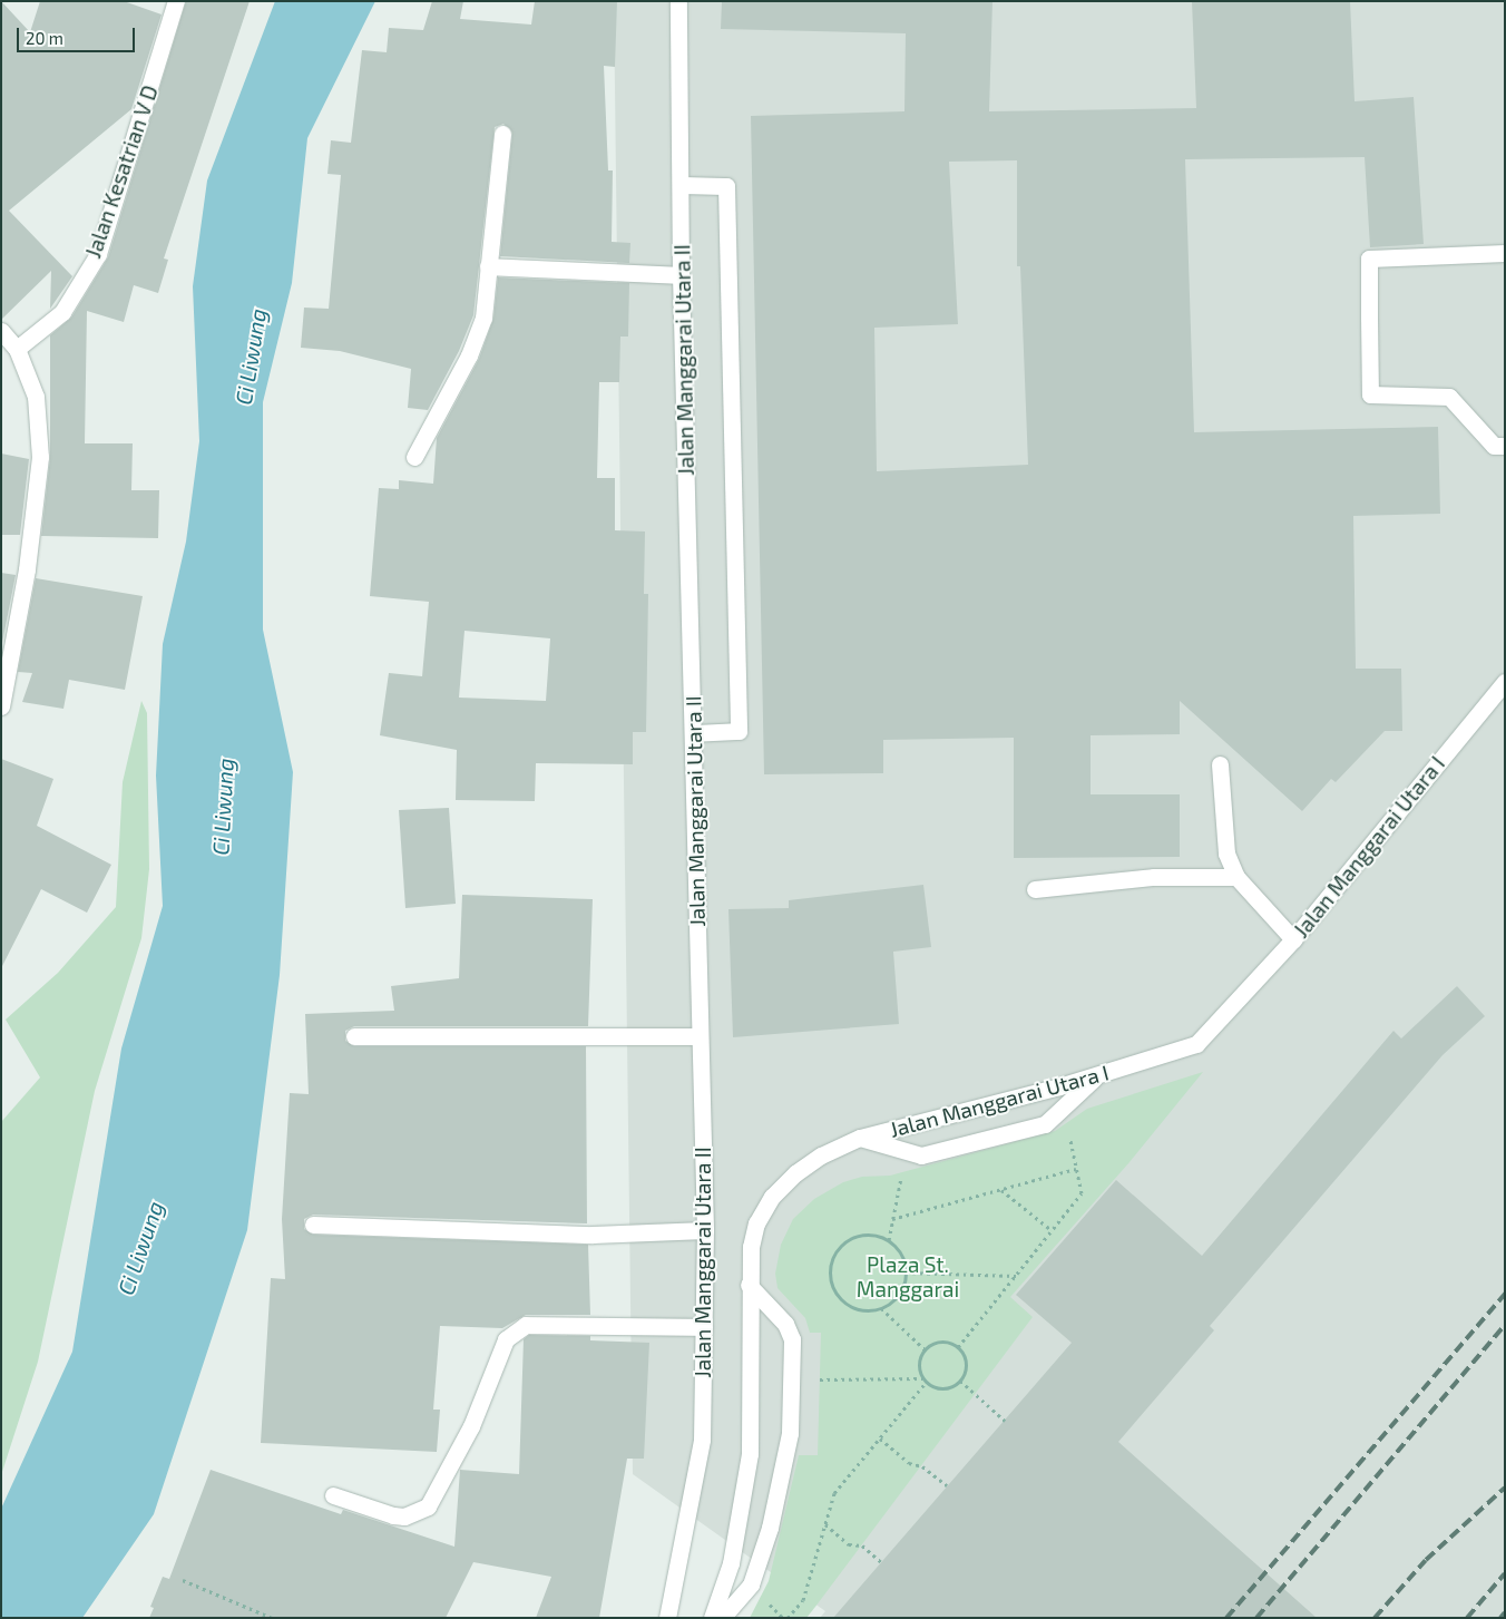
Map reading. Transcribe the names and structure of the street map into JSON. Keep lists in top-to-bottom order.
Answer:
{
  "streets": {
    "street": ["Jalan Kesatrian V D", "Jalan Manggarai Utara II", "Jalan Manggarai Utara I"]
  },
  "water": ["Ci Liwung"],
  "parks": ["Plaza St. Manggarai"],
  "scale_bar": "20 m"
}
